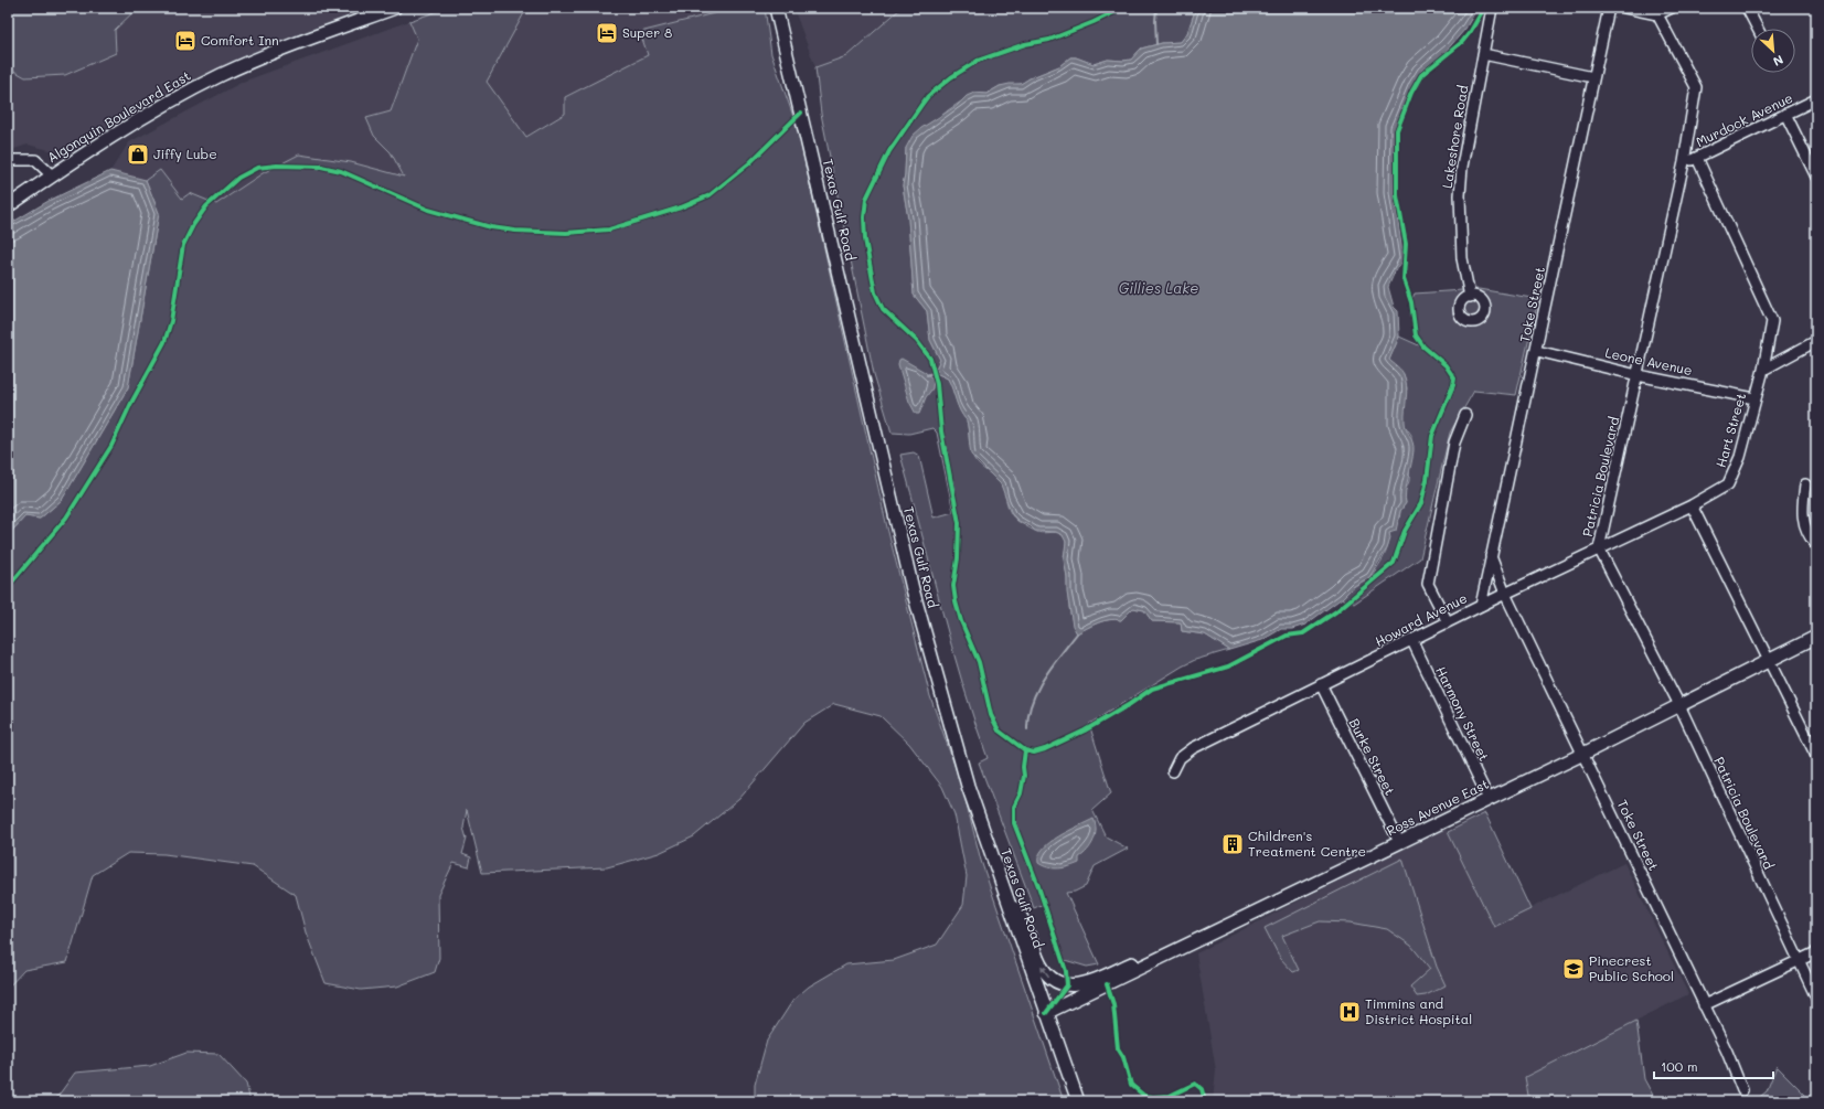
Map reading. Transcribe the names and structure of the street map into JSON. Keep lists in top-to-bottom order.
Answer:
{
  "streets": {
    "main road": ["Algonquin Boulevard East", "Texas Gulf Road", "Ross Avenue East"],
    "street": [
      "Murdock Avenue",
      "Lakeshore Road",
      "Toke Street",
      "Leone Avenue",
      "Hart Street",
      "Patricia Boulevard",
      "Howard Avenue",
      "Harmony Street",
      "Burke Street"
    ]
  },
  "crossings": [
    ["Murdock Avenue", "Hart Street"],
    ["Murdock Avenue", "Patricia Boulevard"],
    ["Texas Gulf Road", "Ross Avenue East"],
    ["Toke Street", "Leone Avenue"],
    ["Toke Street", "Howard Avenue"],
    ["Toke Street", "Ross Avenue East"],
    ["Leone Avenue", "Hart Street"],
    ["Leone Avenue", "Patricia Boulevard"],
    ["Hart Street", "Howard Avenue"],
    ["Patricia Boulevard", "Howard Avenue"],
    ["Patricia Boulevard", "Ross Avenue East"],
    ["Howard Avenue", "Harmony Street"],
    ["Howard Avenue", "Burke Street"],
    ["Harmony Street", "Ross Avenue East"],
    ["Burke Street", "Ross Avenue East"]
  ],
  "water": ["Gillies Lake"],
  "places": {
    "hotel": ["Super 8", "Comfort Inn"],
    "shop": ["Jiffy Lube"],
    "building": ["Children's Treatment Centre"],
    "school or university": ["Pinecrest Public School"],
    "hospital": ["Timmins and District Hospital"]
  },
  "scale_bar": "100 m",
  "north": "bottom right"
}
